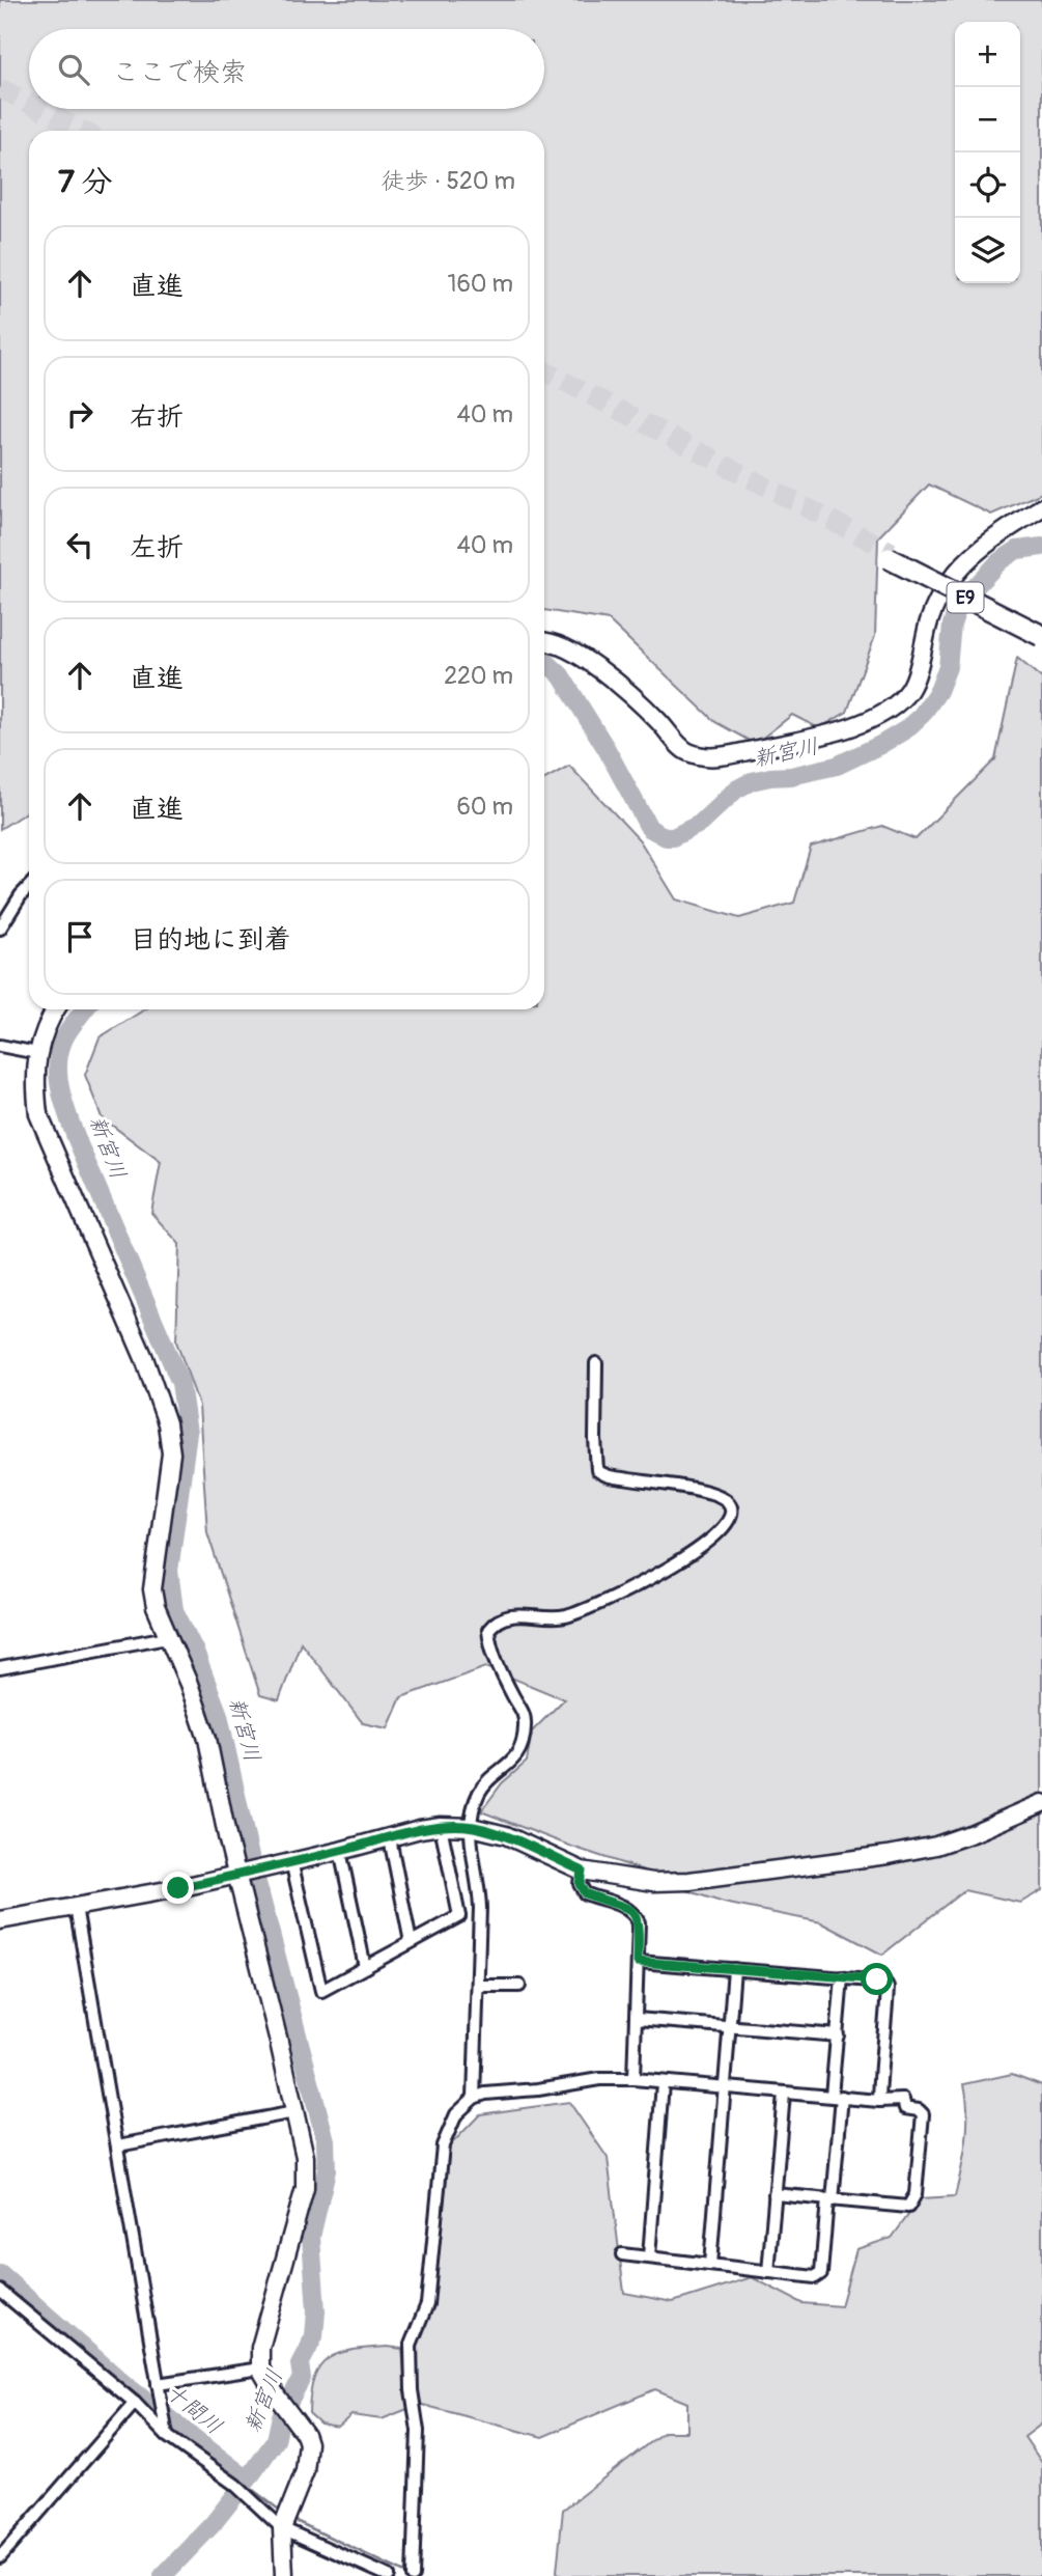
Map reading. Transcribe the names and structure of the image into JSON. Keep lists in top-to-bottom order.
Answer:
{
  "streets": {
    "highway": ["E9"]
  },
  "water": ["新宮川", "十間川"],
  "page": {
    "map_buttons": ["+", "−"],
    "search": "ここで検索",
    "heading": ["7 分", "徒歩 · 520 m"],
    "list": [
      ["直進", "160 m"],
      ["右折", "40 m"],
      ["左折", "40 m"],
      ["直進", "220 m"],
      ["直進", "60 m"],
      "目的地に到着"
    ]
  }
}
